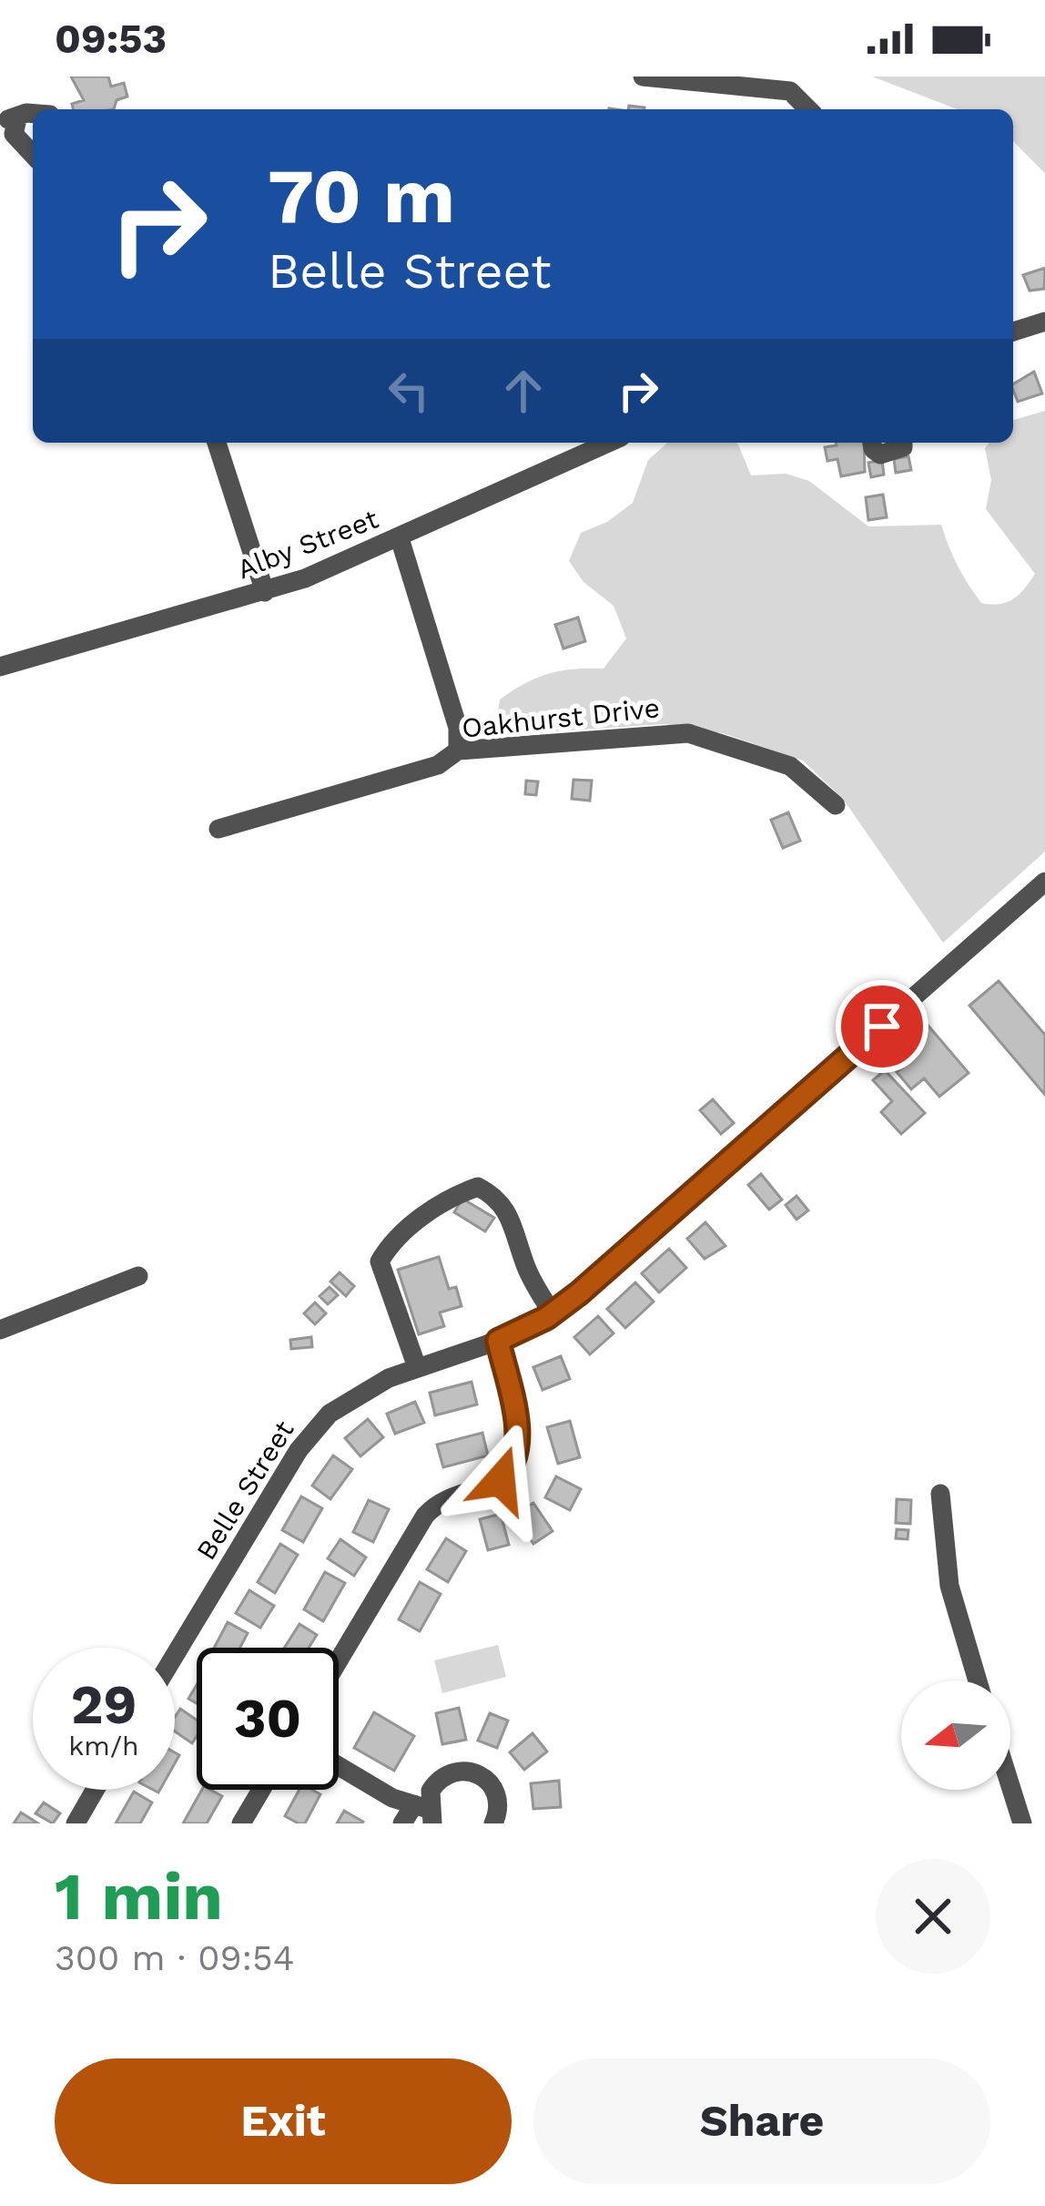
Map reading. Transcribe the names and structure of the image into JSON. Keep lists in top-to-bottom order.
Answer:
{
  "streets": {
    "street": ["Alby Street", "Oakhurst Drive", "Belle Street"]
  },
  "north": "left",
  "page": {
    "status": "09:53",
    "turn": ["70 m", "Belle Street"],
    "speed": "29 km/h",
    "limit": "30",
    "heading": ["1 min", "300 m · 09:54"],
    "buttons": ["Exit", "Share"]
  }
}
